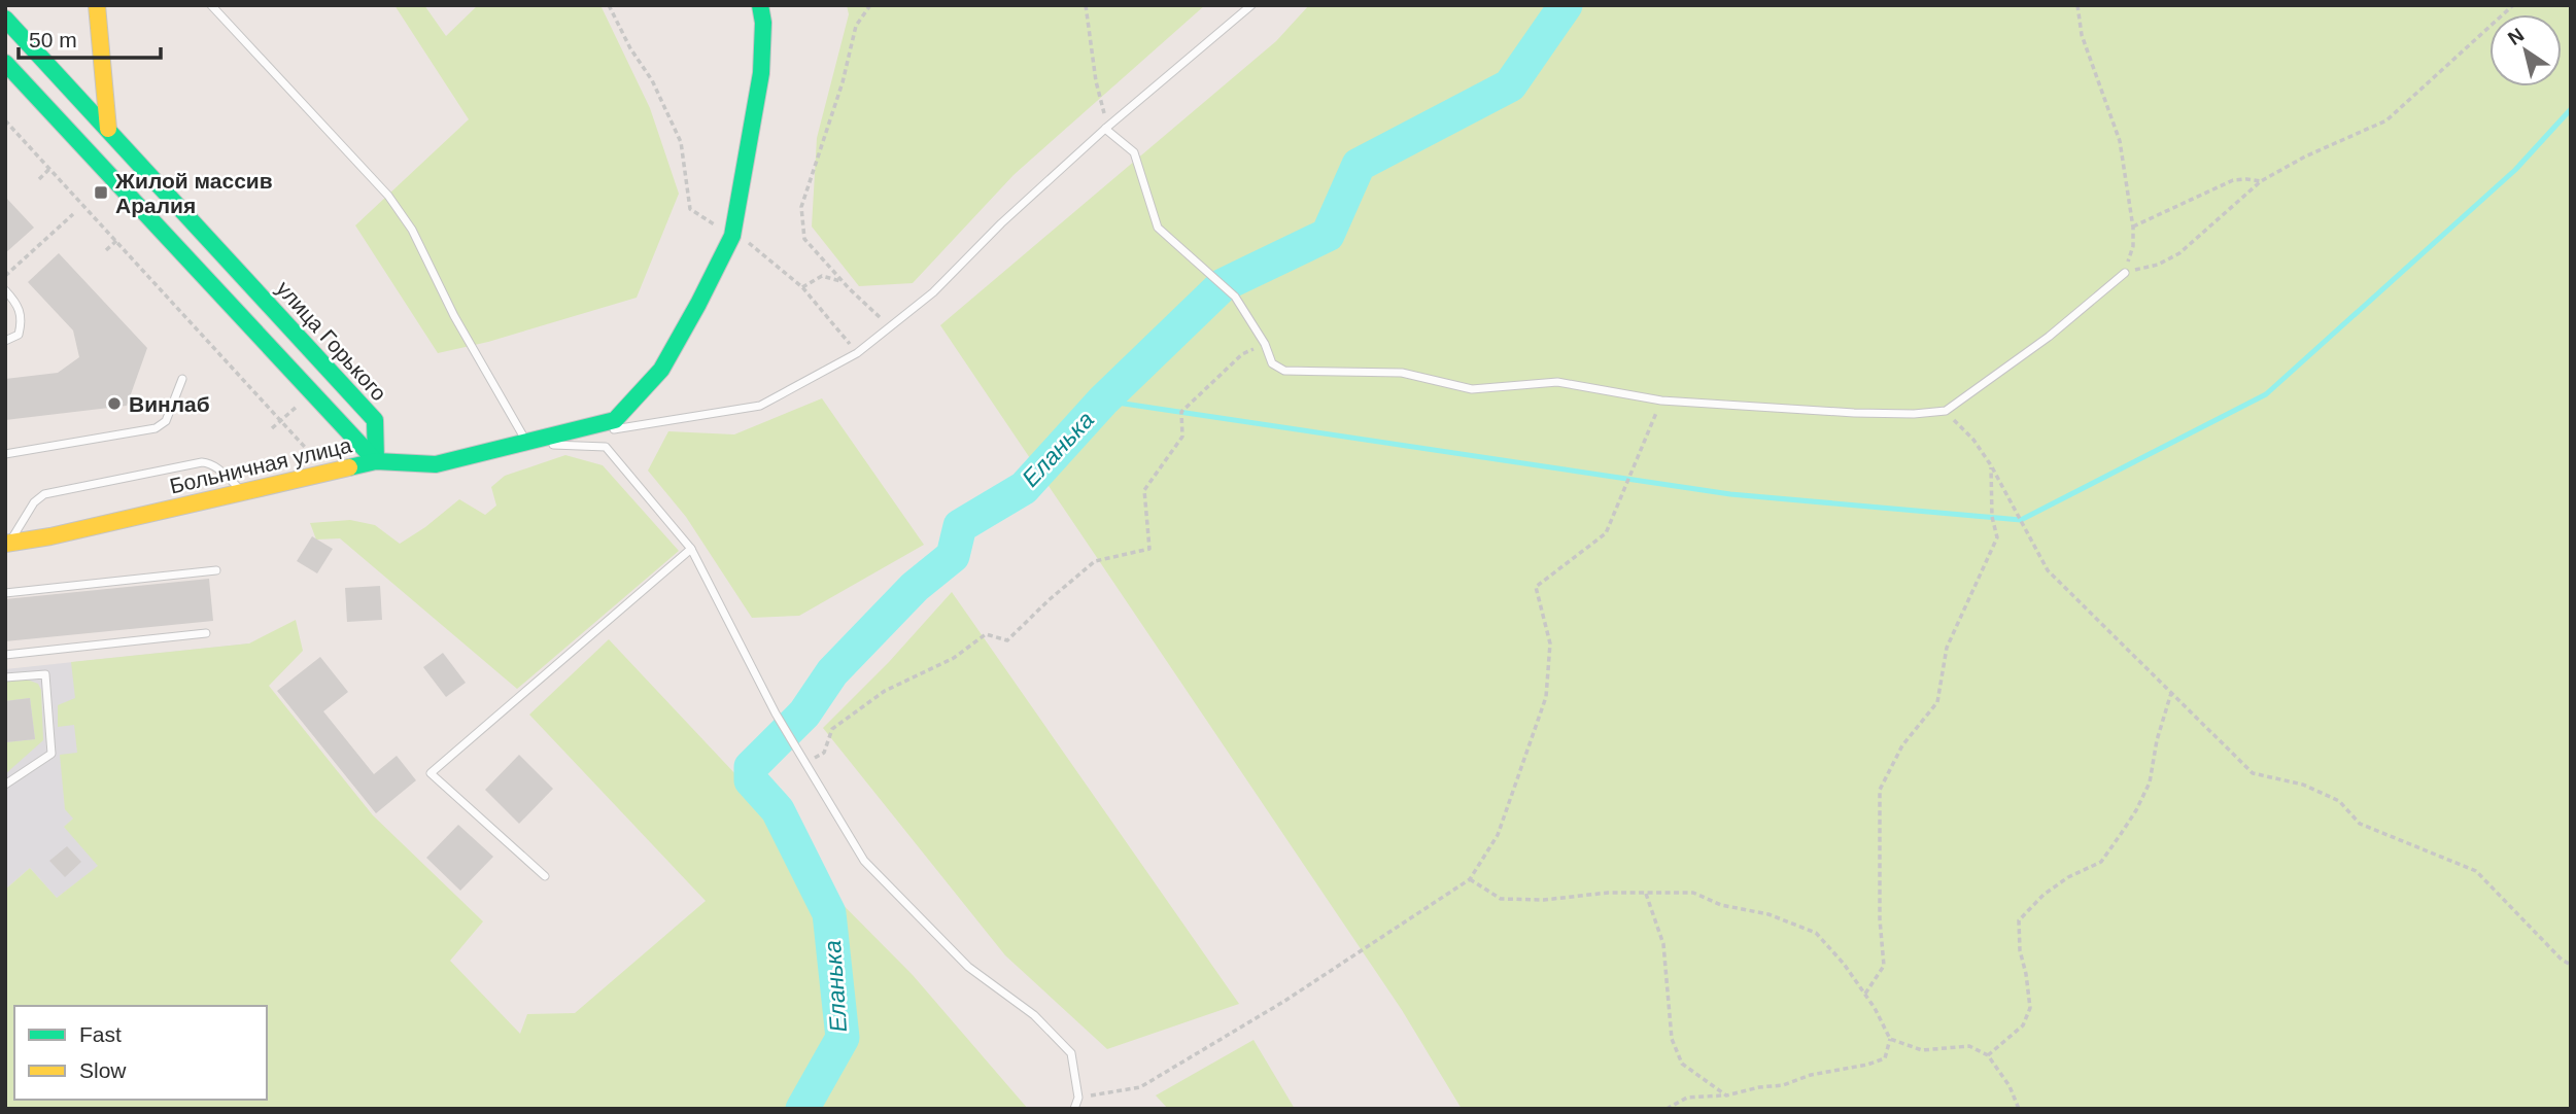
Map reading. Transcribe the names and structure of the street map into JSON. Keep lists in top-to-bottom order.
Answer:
{
  "streets": {
    "main road": ["улица Горького", "Больничная улица"]
  },
  "crossings": [
    ["улица Горького", "Больничная улица"]
  ],
  "water": ["Еланька"],
  "places": {
    "transit": ["Жилой массив Аралия"],
    "other": ["Винлаб"]
  },
  "legend": ["Fast", "Slow"],
  "scale_bar": "50 m",
  "north": "top left"
}
